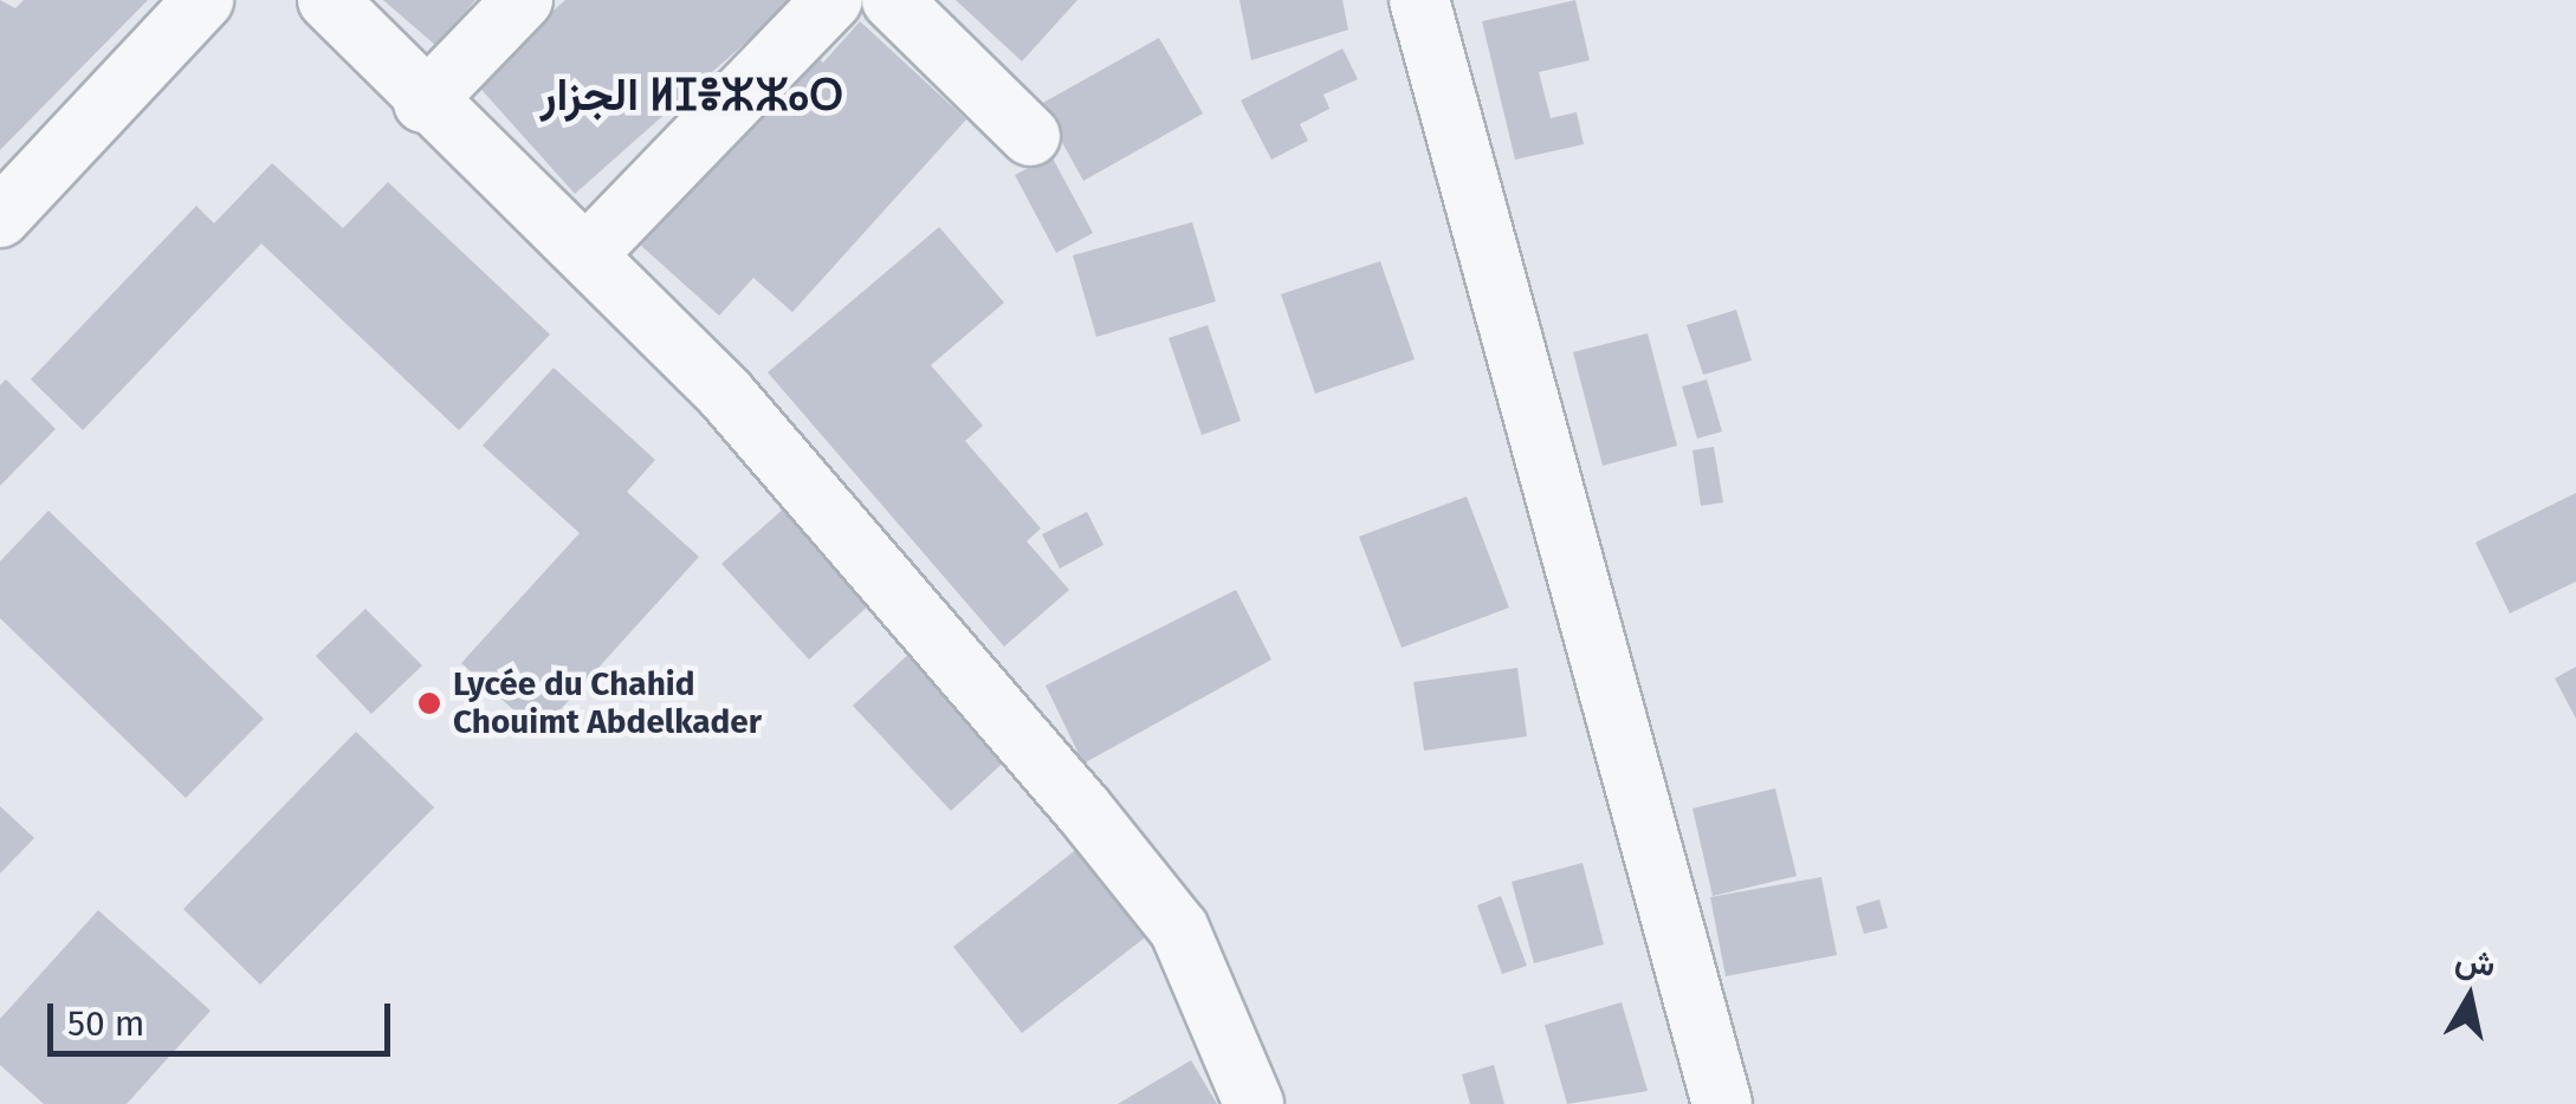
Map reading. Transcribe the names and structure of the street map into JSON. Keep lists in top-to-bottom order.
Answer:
{
  "districts": ["الجزار ⵍⵊⴻⵣⵣⴰⵔ"],
  "places": ["Lycée du Chahid Chouimt Abdelkader"],
  "scale_bar": "50 m",
  "north": "top"
}
